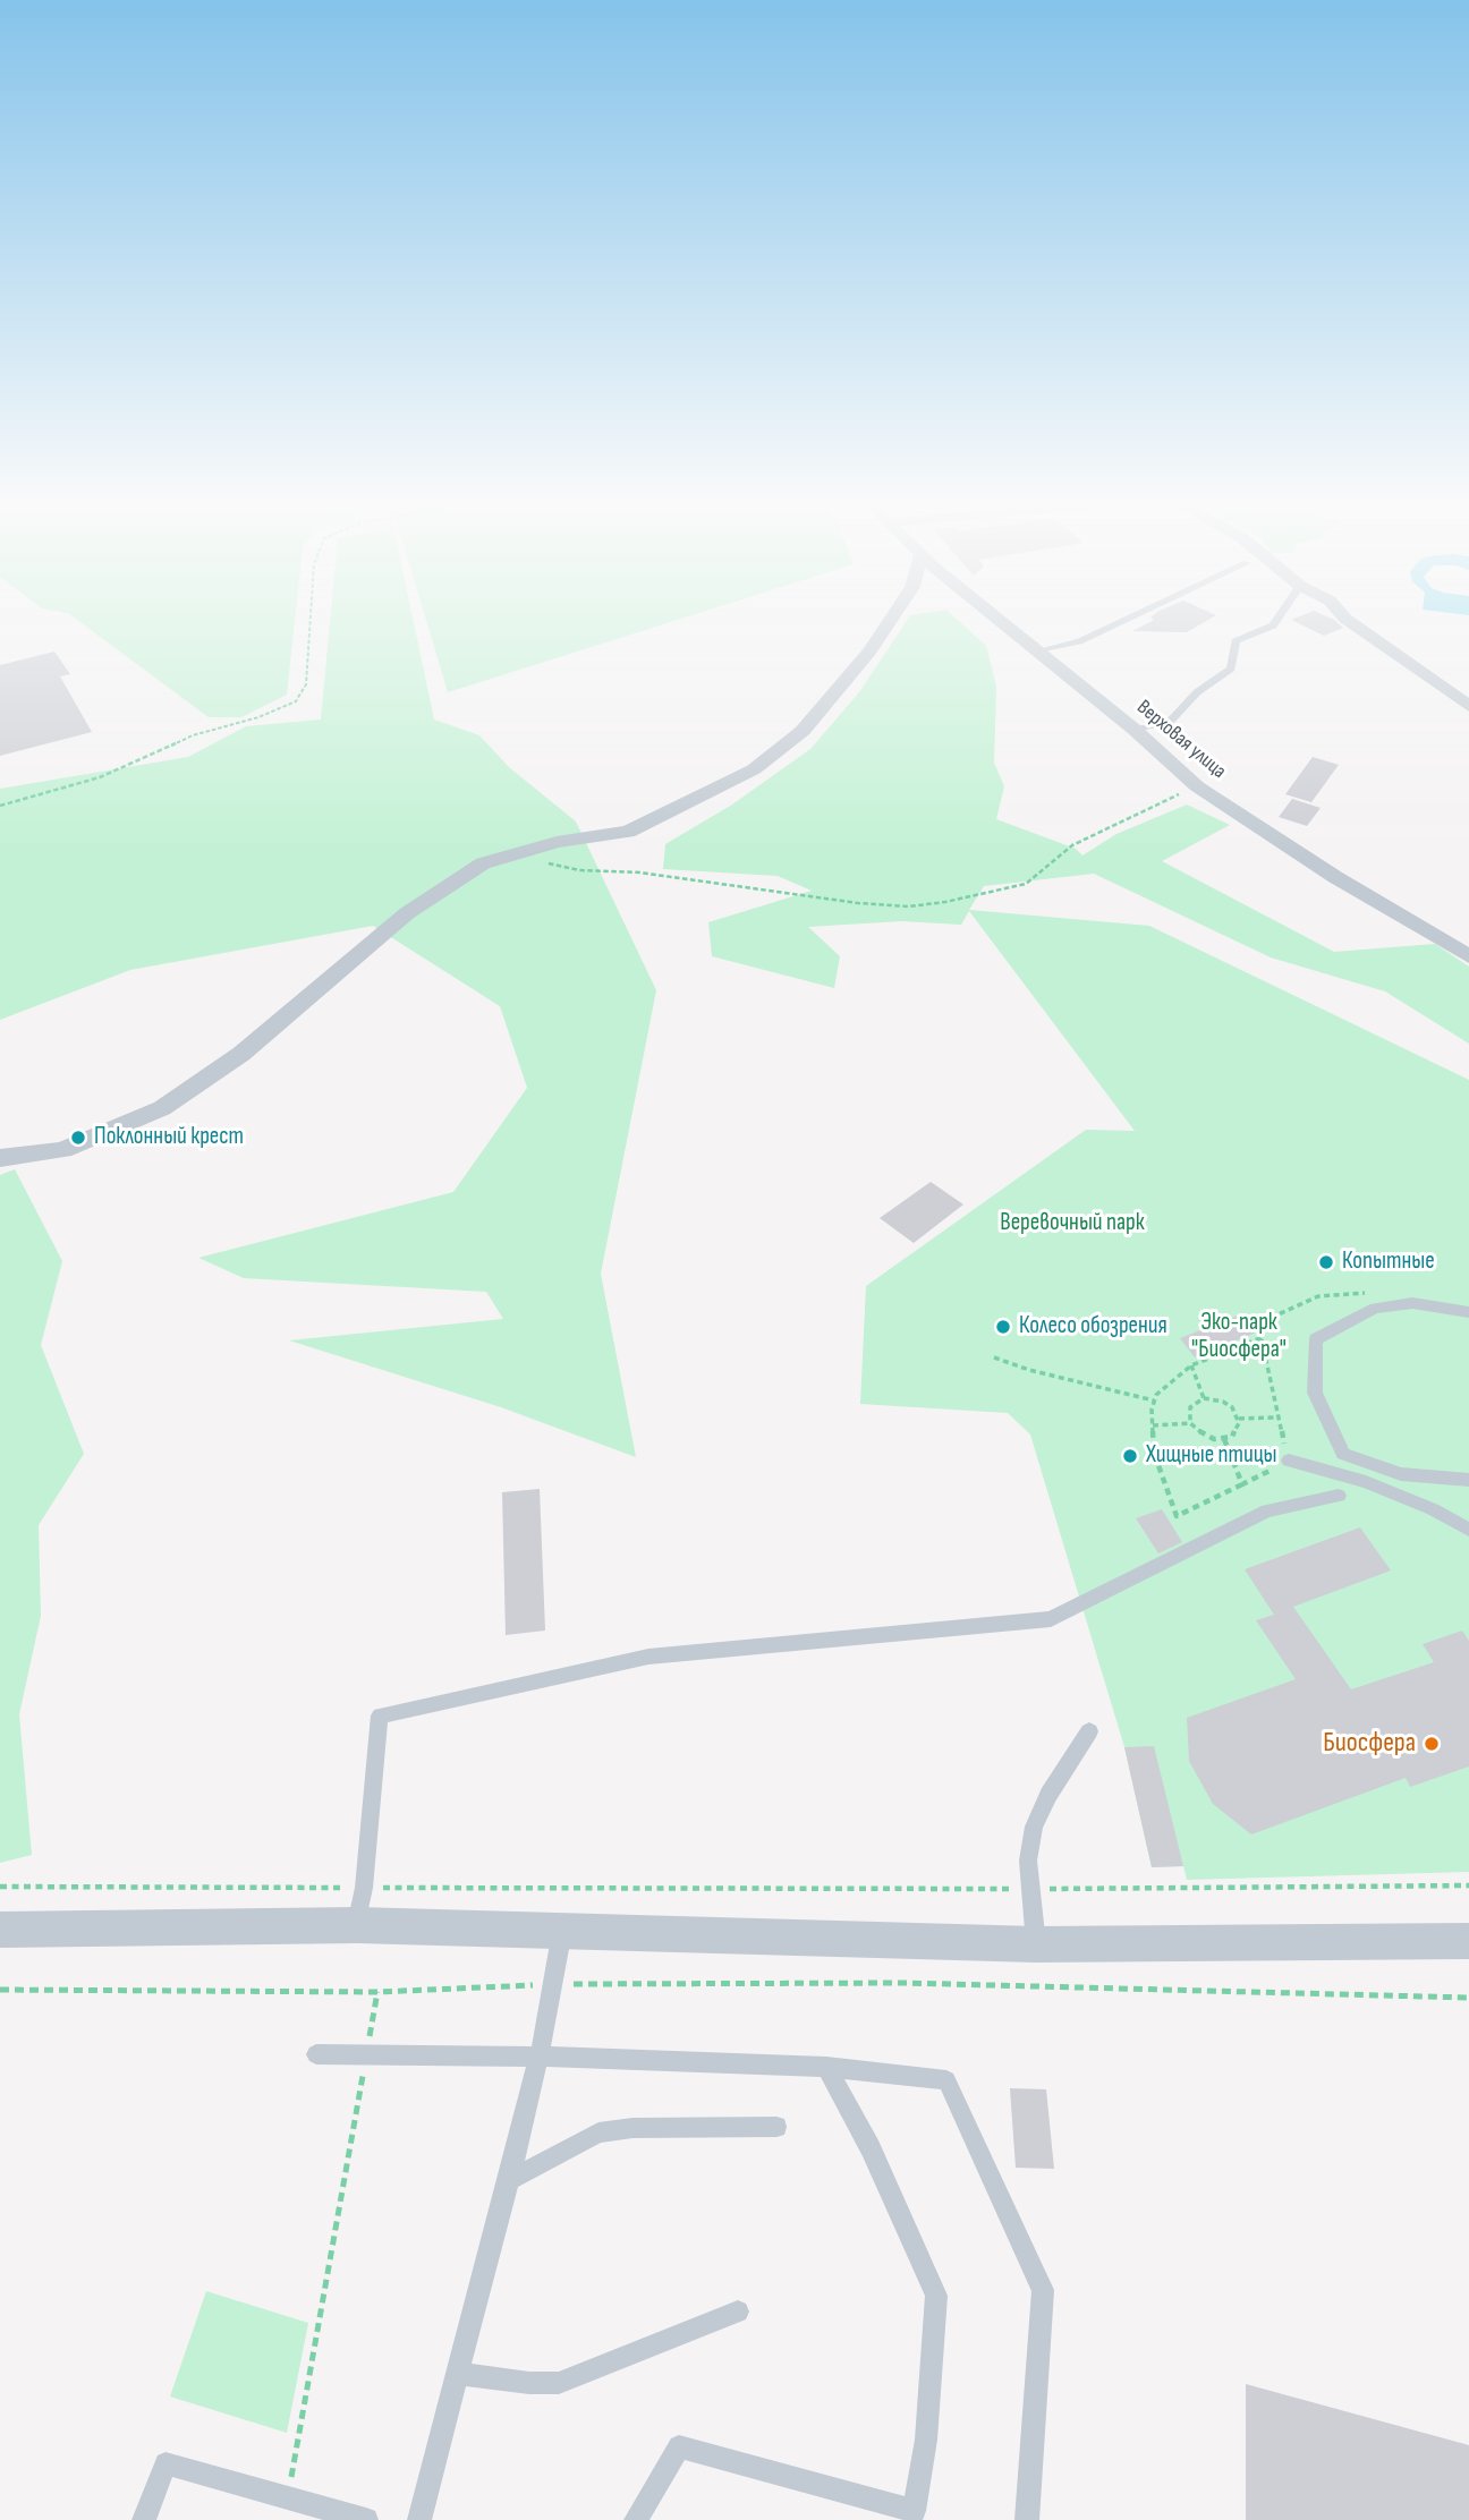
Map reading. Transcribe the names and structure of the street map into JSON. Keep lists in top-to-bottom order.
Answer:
{
  "streets": {
    "street": ["Верховая улица"]
  },
  "parks": ["Веревочный парк", "Эко-парк \"Биосфера\""],
  "places": [
    "Поклонный крест",
    "Копытные",
    "Колесо обозрения",
    "Хищные птицы",
    "Биосфера"
  ]
}
